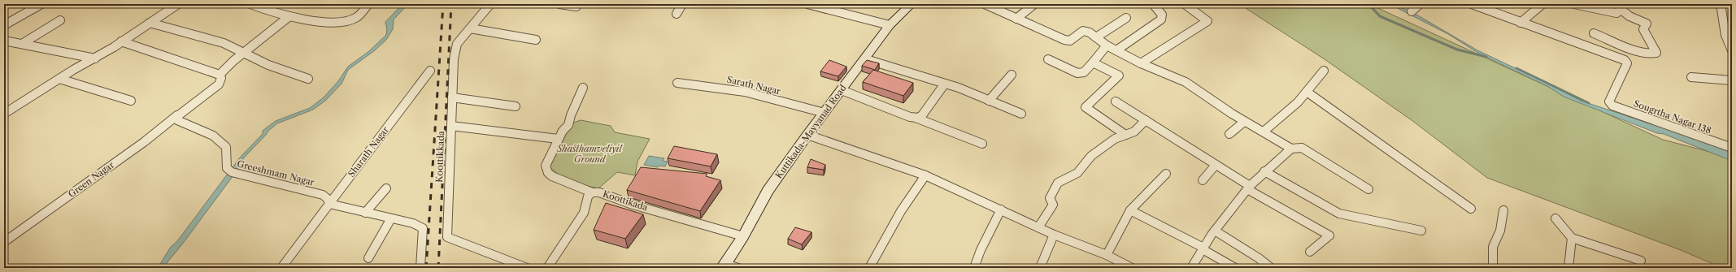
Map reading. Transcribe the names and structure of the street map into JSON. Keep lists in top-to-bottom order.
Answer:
{
  "streets": {
    "main road": ["Kuttikada-Mayyanad Road"],
    "street": [
      "Sarath Nagar",
      "Sougrtha Nagar 138",
      "Sharath Nagar",
      "Koottikkada",
      "Greeshmam Nagar",
      "Green Nagar",
      "Koottikada"
    ]
  },
  "crossings": [
    ["Sarath Nagar", "Kuttikada-Mayyanad Road"],
    ["Kuttikada-Mayyanad Road", "Koottikada"],
    ["Sharath Nagar", "Greeshmam Nagar"],
    ["Greeshmam Nagar", "Green Nagar"]
  ],
  "parks": ["Shasthamveliyil Ground"]
}
